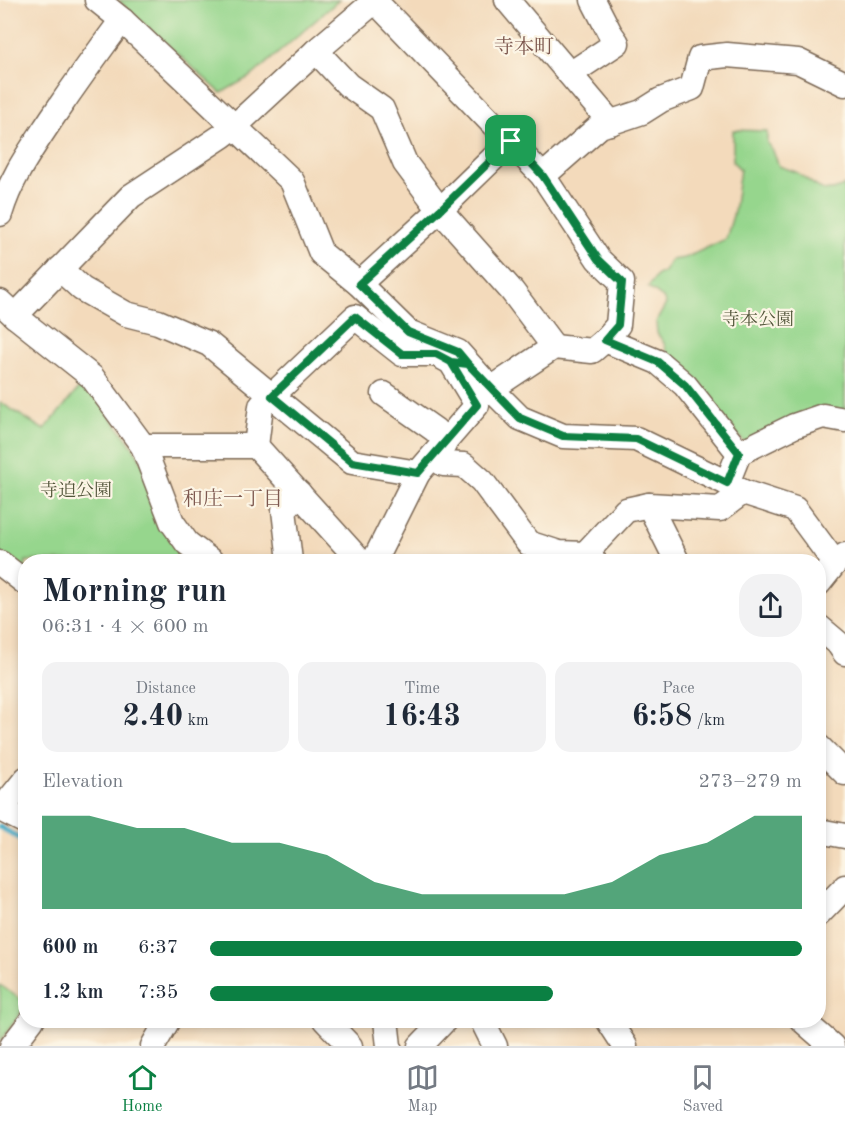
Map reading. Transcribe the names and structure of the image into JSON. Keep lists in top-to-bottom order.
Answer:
{
  "districts": ["寺本町", "和庄一丁目"],
  "parks": ["寺本公園", "寺迫公園"],
  "page": {
    "heading": ["Morning run", "06:31 · 4 × 600 m"],
    "stats": [
      ["Distance", "2.40 km"],
      ["Time", "16:43"],
      ["Pace", "6:58 /km"]
    ],
    "chart": ["Elevation", "273–279 m"],
    "list": [
      {
        "name": "600 m",
        "note": "6:37"
      },
      {
        "name": "1.2 km",
        "note": "7:35"
      }
    ],
    "tabs": ["Home", "Map", "Saved"]
  }
}
